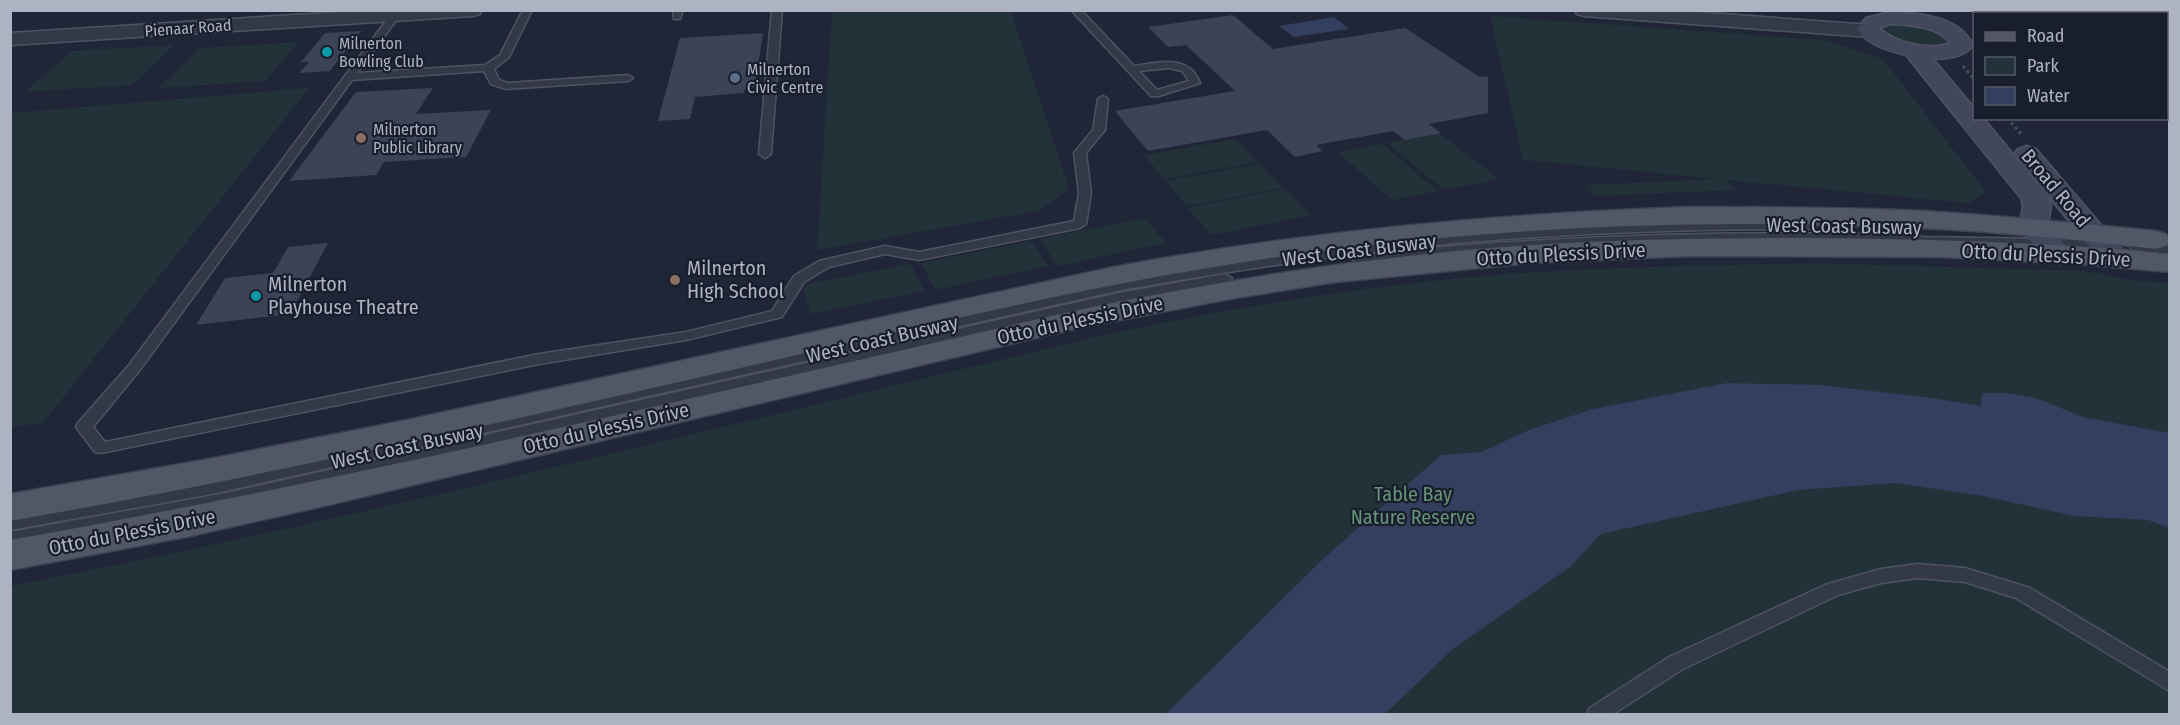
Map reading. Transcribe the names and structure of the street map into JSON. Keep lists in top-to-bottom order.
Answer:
{
  "streets": {
    "main road": ["Otto du Plessis Drive"],
    "street": ["Pienaar Road", "Broad Road"],
    "lane": ["West Coast Busway"]
  },
  "crossings": [
    ["Broad Road", "West Coast Busway"],
    ["Broad Road", "Otto du Plessis Drive"],
    ["West Coast Busway", "Otto du Plessis Drive"]
  ],
  "parks": ["Table Bay Nature Reserve"],
  "places": [
    "Milnerton Bowling Club",
    "Milnerton Civic Centre",
    "Milnerton Public Library",
    "Milnerton High School",
    "Milnerton Playhouse Theatre"
  ],
  "legend": ["Road", "Park", "Water"]
}
